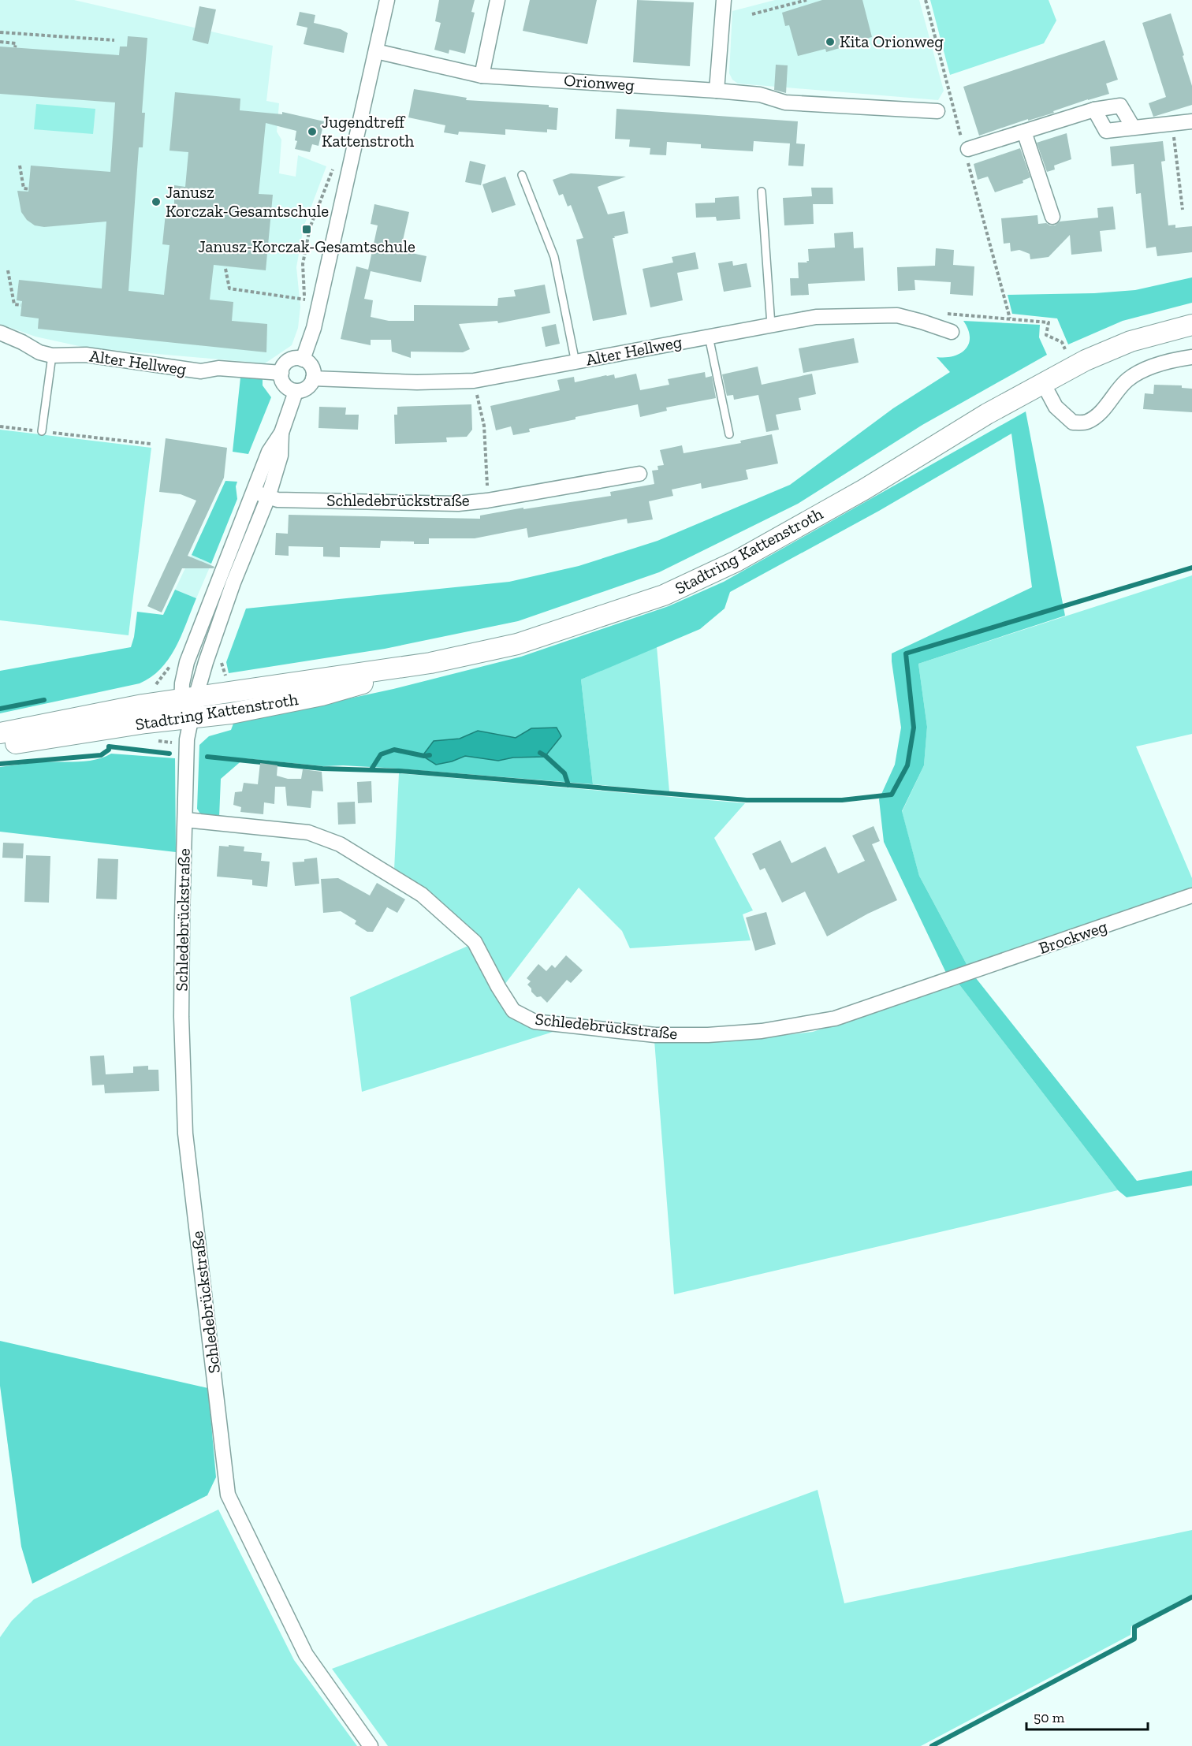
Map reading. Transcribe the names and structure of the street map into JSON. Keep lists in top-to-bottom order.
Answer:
{
  "streets": {
    "main road": ["Stadtring Kattenstroth"],
    "street": [
      "Orionweg",
      "Alter Hellweg",
      "Schledebrückstraße",
      "Brockweg"
    ]
  },
  "crossings": [
    ["Alter Hellweg", "Schledebrückstraße"],
    ["Schledebrückstraße", "Stadtring Kattenstroth"],
    ["Schledebrückstraße", "Brockweg"]
  ],
  "places": {
    "other": ["Kita Orionweg", "Jugendtreff Kattenstroth", "Janusz Korczak-Gesamtschule"],
    "transit": ["Janusz-Korczak-Gesamtschule"]
  },
  "scale_bar": "50 m"
}
